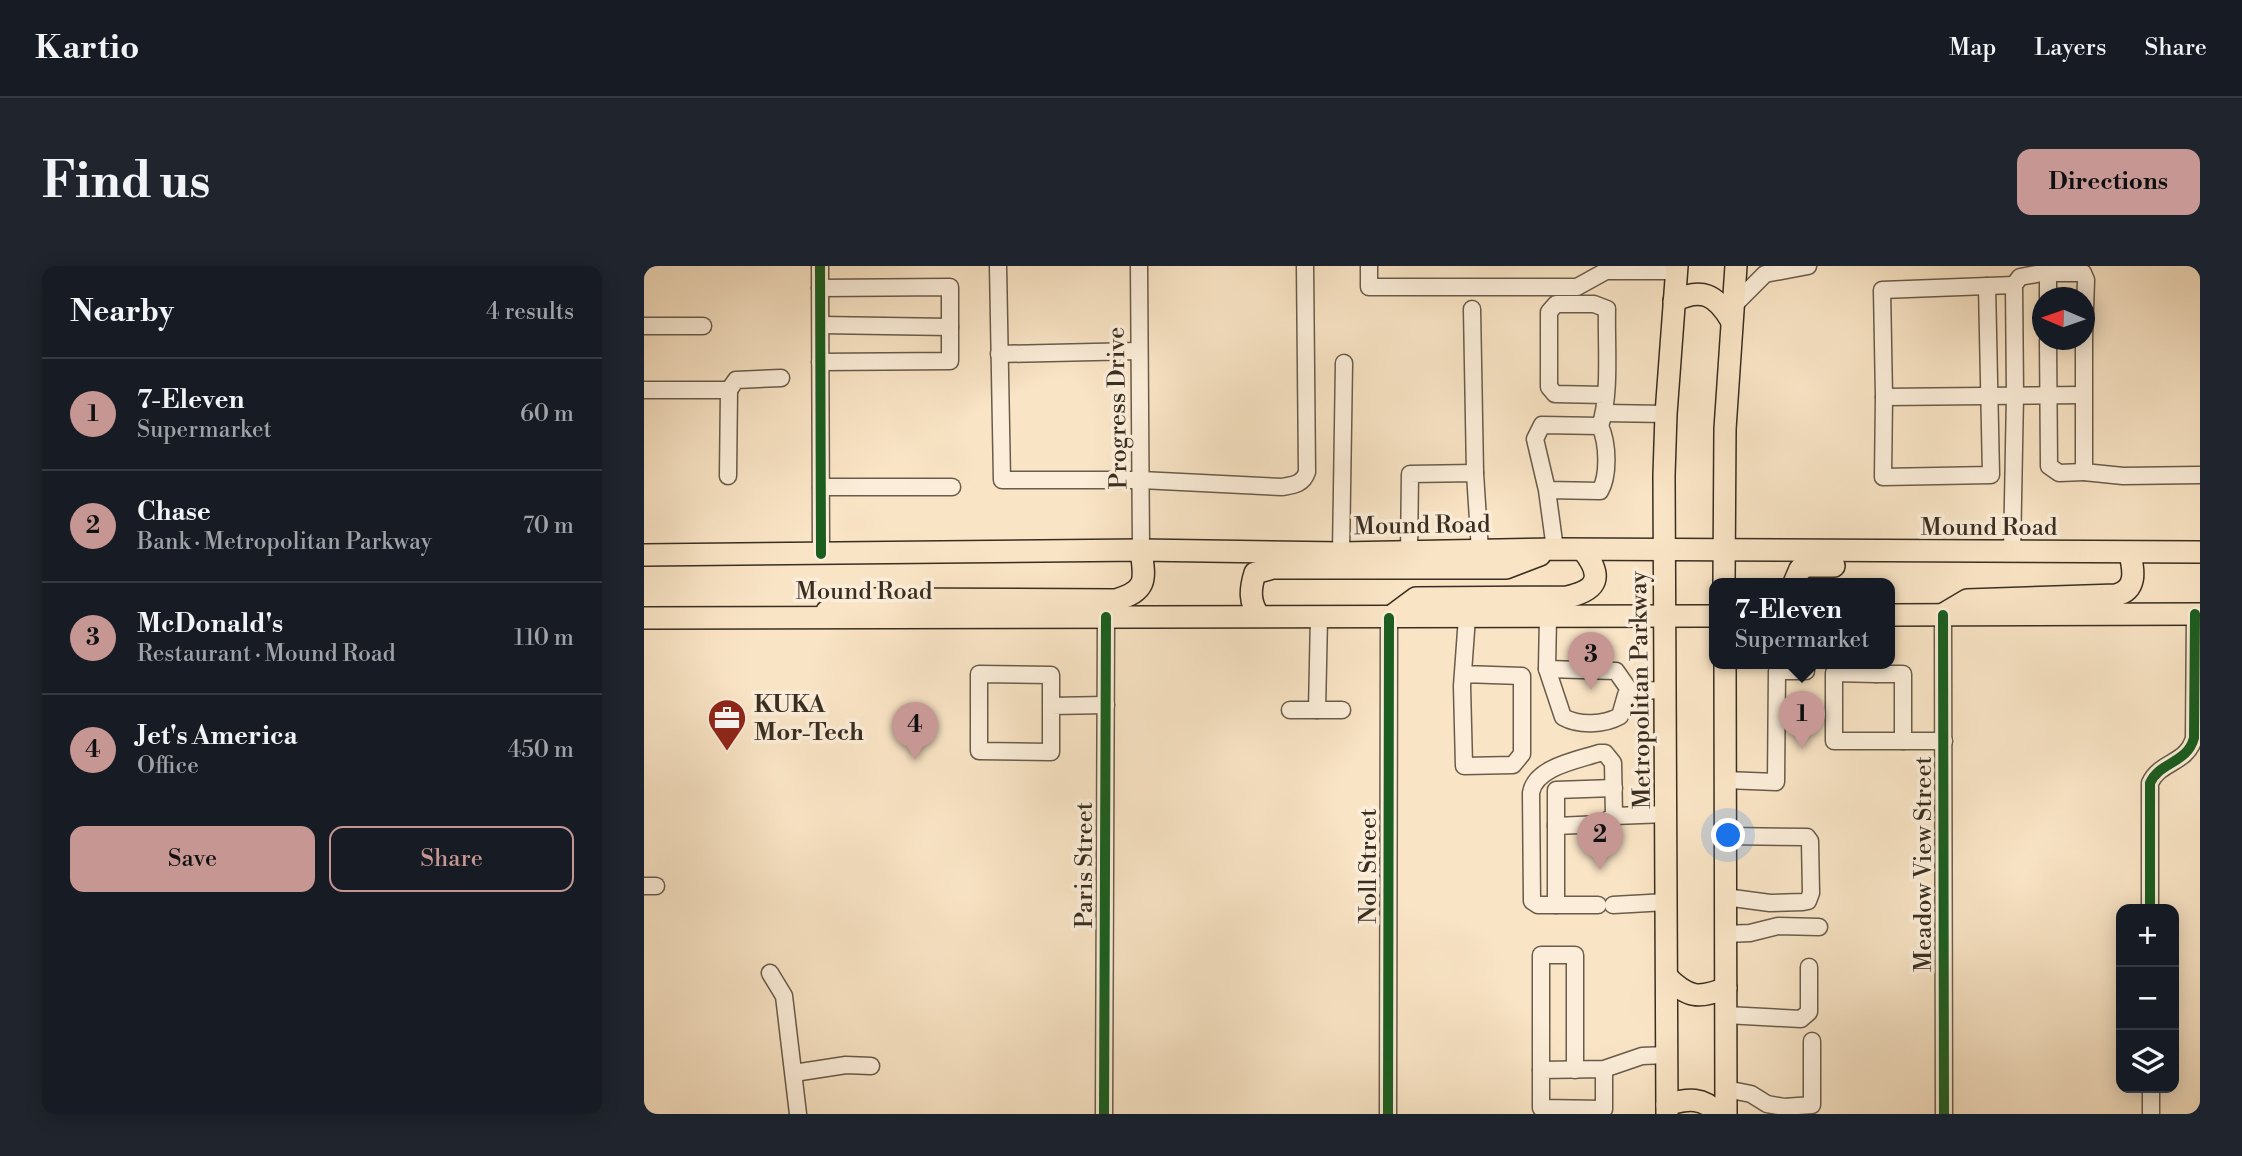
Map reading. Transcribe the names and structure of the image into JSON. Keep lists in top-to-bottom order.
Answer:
{
  "streets": {
    "main road": ["Mound Road", "Metropolitan Parkway"],
    "street": [
      "Progress Drive",
      "Meadow View Street",
      "Paris Street",
      "Noll Street"
    ]
  },
  "crossings": [
    ["Progress Drive", "Mound Road"],
    ["Mound Road", "Metropolitan Parkway"],
    ["Mound Road", "Paris Street"],
    ["Mound Road", "Noll Street"]
  ],
  "places": {
    "office": ["KUKA Mor-Tech"]
  },
  "north": "left",
  "page": {
    "header": "Kartio",
    "nav": ["Map", "Layers", "Share"],
    "buttons": [
      "Directions",
      ["Save", "Share"]
    ],
    "title": "Find us",
    "heading": ["Nearby", "4 results"],
    "list": [
      {
        "mark": "1",
        "name": "7-Eleven",
        "note": "Supermarket",
        "value": "60 m"
      },
      {
        "mark": "2",
        "name": "Chase",
        "note": "Bank · Metropolitan Parkway",
        "value": "70 m"
      },
      {
        "mark": "3",
        "name": "McDonald's",
        "note": "Restaurant · Mound Road",
        "value": "110 m"
      },
      {
        "mark": "4",
        "name": "Jet's America",
        "note": "Office",
        "value": "450 m"
      }
    ],
    "popup": ["7-Eleven", "Supermarket"],
    "pins": [
      "3",
      "1",
      "4",
      "2"
    ],
    "map_buttons": ["+", "−"]
  }
}
